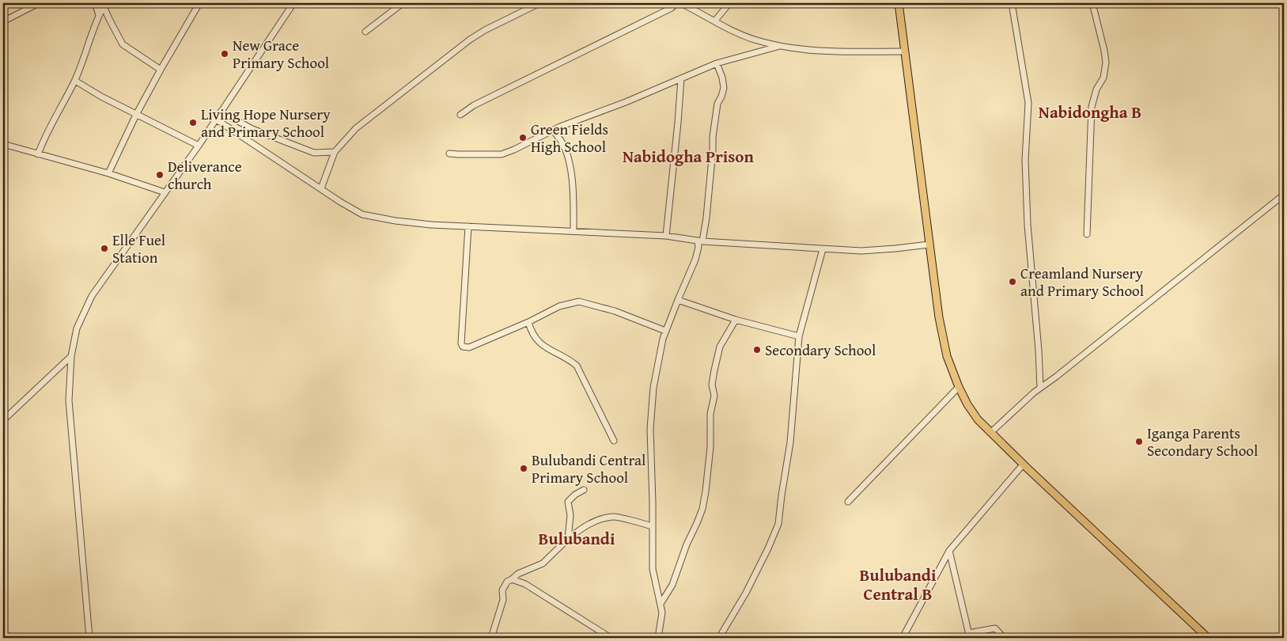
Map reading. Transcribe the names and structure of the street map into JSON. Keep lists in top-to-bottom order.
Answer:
{
  "districts": [
    "Nabidongha B",
    "Nabidogha Prison",
    "Bulubandi",
    "Bulubandi Central B"
  ],
  "places": [
    "New Grace Primary School",
    "Living Hope Nursery and Primary School",
    "Green Fields High School",
    "Deliverance church",
    "Elle Fuel Station",
    "Creamland Nursery and Primary School",
    "Secondary School",
    "Iganga Parents Secondary School",
    "Bulubandi Central Primary School"
  ]
}
